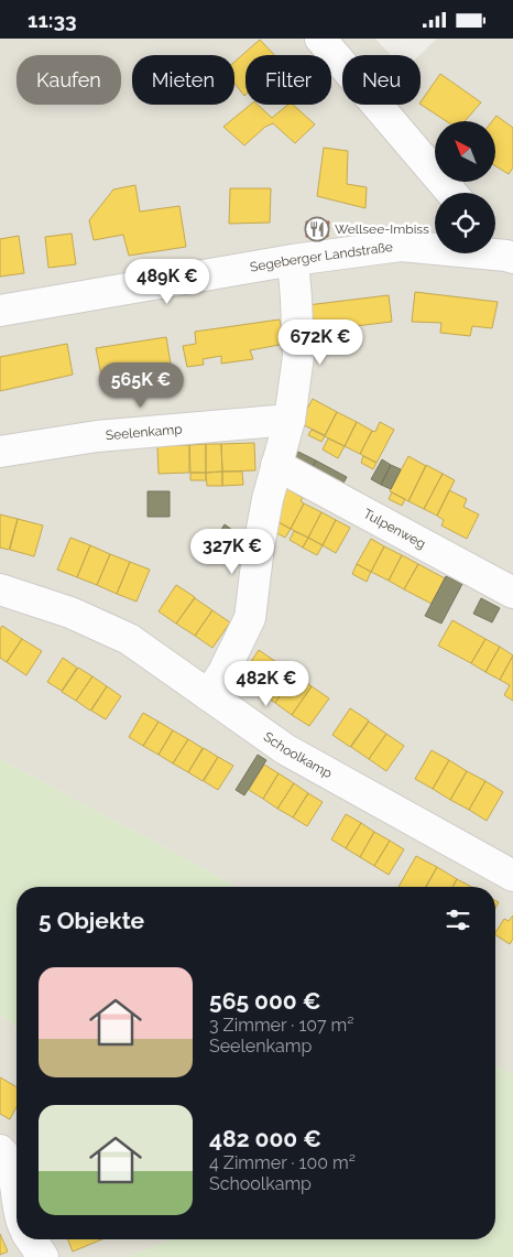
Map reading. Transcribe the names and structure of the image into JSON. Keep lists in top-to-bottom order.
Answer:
{
  "streets": {
    "street": [
      "Segeberger Landstraße",
      "Seelenkamp",
      "Tulpenweg",
      "Schoolkamp"
    ]
  },
  "places": {
    "restaurant": ["Wellsee-Imbiss"]
  },
  "north": "top left",
  "page": {
    "status": "11:33",
    "chip": [
      "Kaufen",
      "Mieten",
      "Filter",
      "Neu"
    ],
    "price": [
      "489K €",
      "672K €",
      "565K €",
      "327K €",
      "482K €"
    ],
    "heading": "5 Objekte",
    "list": [
      {
        "name": "565 000 €",
        "note": "3 Zimmer · 107 m² · Seelenkamp"
      },
      {
        "name": "482 000 €",
        "note": "4 Zimmer · 100 m² · Schoolkamp"
      }
    ]
  }
}
